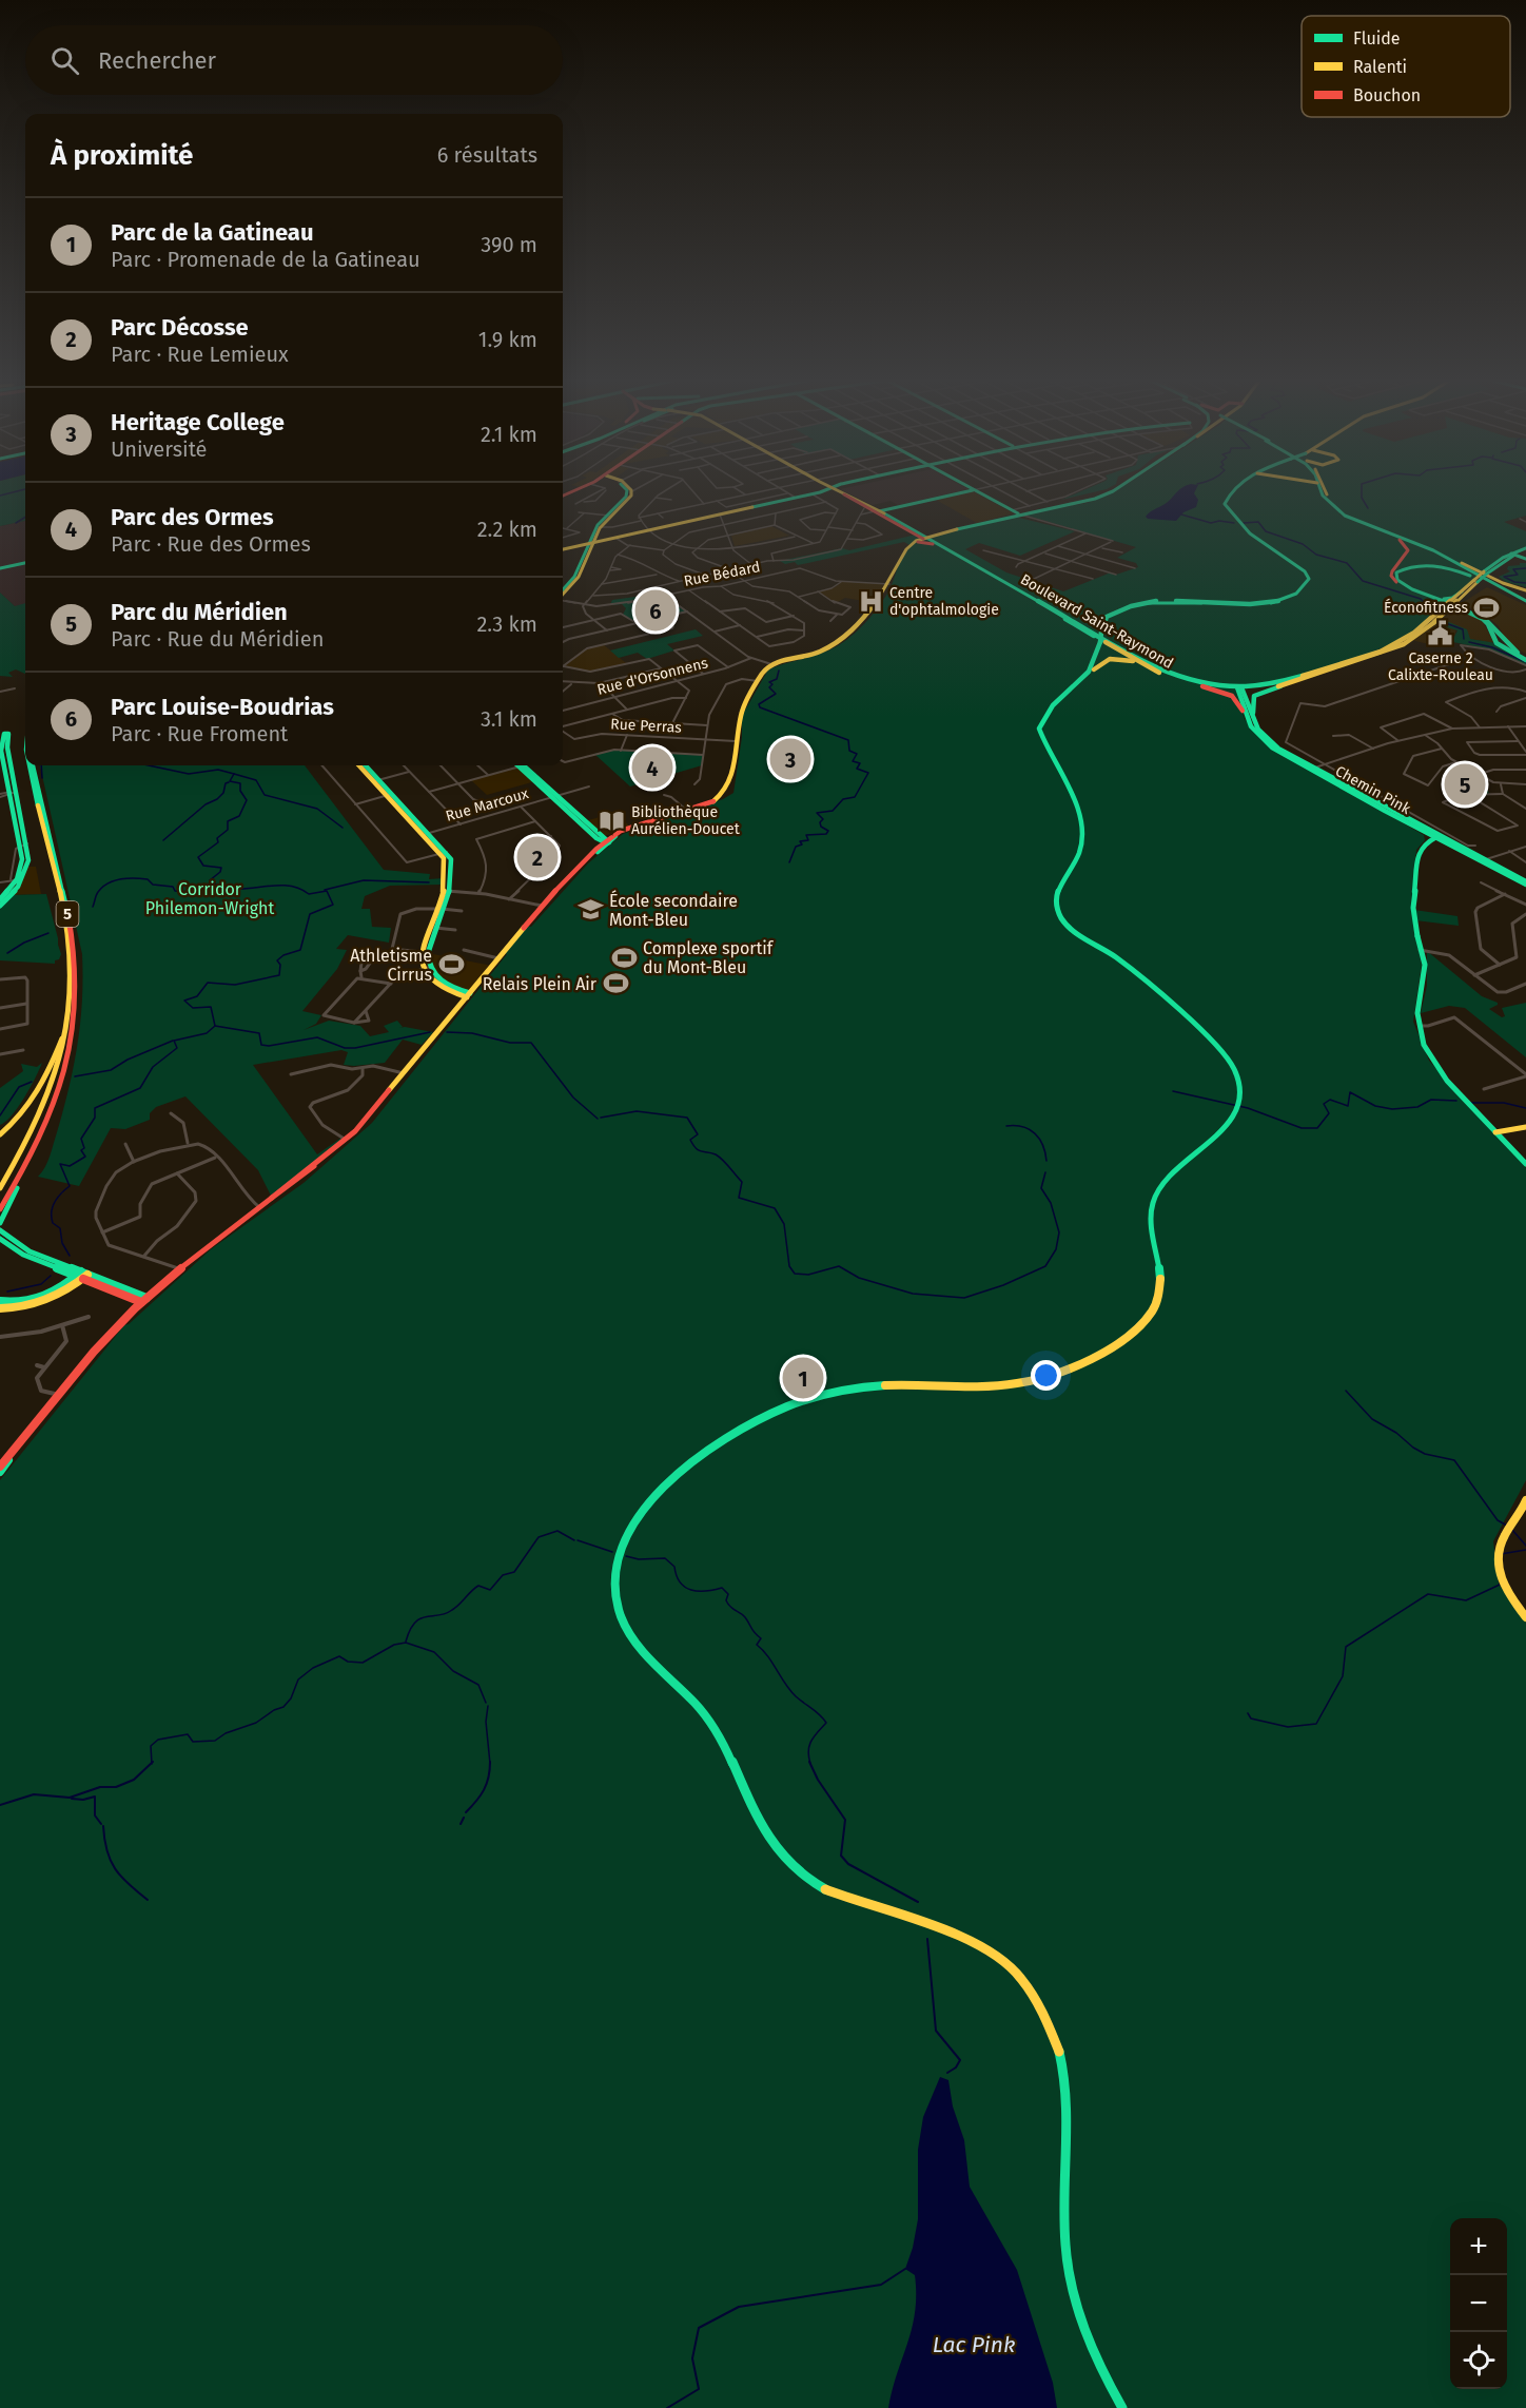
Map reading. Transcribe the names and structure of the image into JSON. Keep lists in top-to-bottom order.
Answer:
{
  "streets": {
    "main road": ["Boulevard Saint-Raymond", "Chemin Pink", "5"],
    "street": [
      "Rue Bédard",
      "Rue d'Orsonnens",
      "Rue Perras",
      "Rue Marcoux"
    ]
  },
  "crossings": [
    ["Boulevard Saint-Raymond", "Chemin Pink"]
  ],
  "water": ["Lac Pink"],
  "parks": ["Corridor Philemon-Wright"],
  "places": {
    "hospital": ["Centre d'ophtalmologie"],
    "sports": [
      "Éconofitness",
      "Complexe sportif du Mont-Bleu",
      "Athletisme Cirrus",
      "Relais Plein Air"
    ],
    "public building": ["Caserne 2 Calixte-Rouleau"],
    "library": ["Bibliothèque Aurélien-Doucet"],
    "school or university": ["École secondaire Mont-Bleu"]
  },
  "legend": ["Fluide", "Ralenti", "Bouchon"],
  "page": {
    "search": "Rechercher",
    "heading": ["À proximité", "6 résultats"],
    "list": [
      {
        "mark": "1",
        "name": "Parc de la Gatineau",
        "note": "Parc · Promenade de la Gatineau",
        "value": "390 m"
      },
      {
        "mark": "2",
        "name": "Parc Décosse",
        "note": "Parc · Rue Lemieux",
        "value": "1.9 km"
      },
      {
        "mark": "3",
        "name": "Heritage College",
        "note": "Université",
        "value": "2.1 km"
      },
      {
        "mark": "4",
        "name": "Parc des Ormes",
        "note": "Parc · Rue des Ormes",
        "value": "2.2 km"
      },
      {
        "mark": "5",
        "name": "Parc du Méridien",
        "note": "Parc · Rue du Méridien",
        "value": "2.3 km"
      },
      {
        "mark": "6",
        "name": "Parc Louise-Boudrias",
        "note": "Parc · Rue Froment",
        "value": "3.1 km"
      }
    ],
    "pins": [
      "6",
      "3",
      "4",
      "5",
      "2",
      "1"
    ],
    "map_buttons": ["+", "−"]
  }
}
